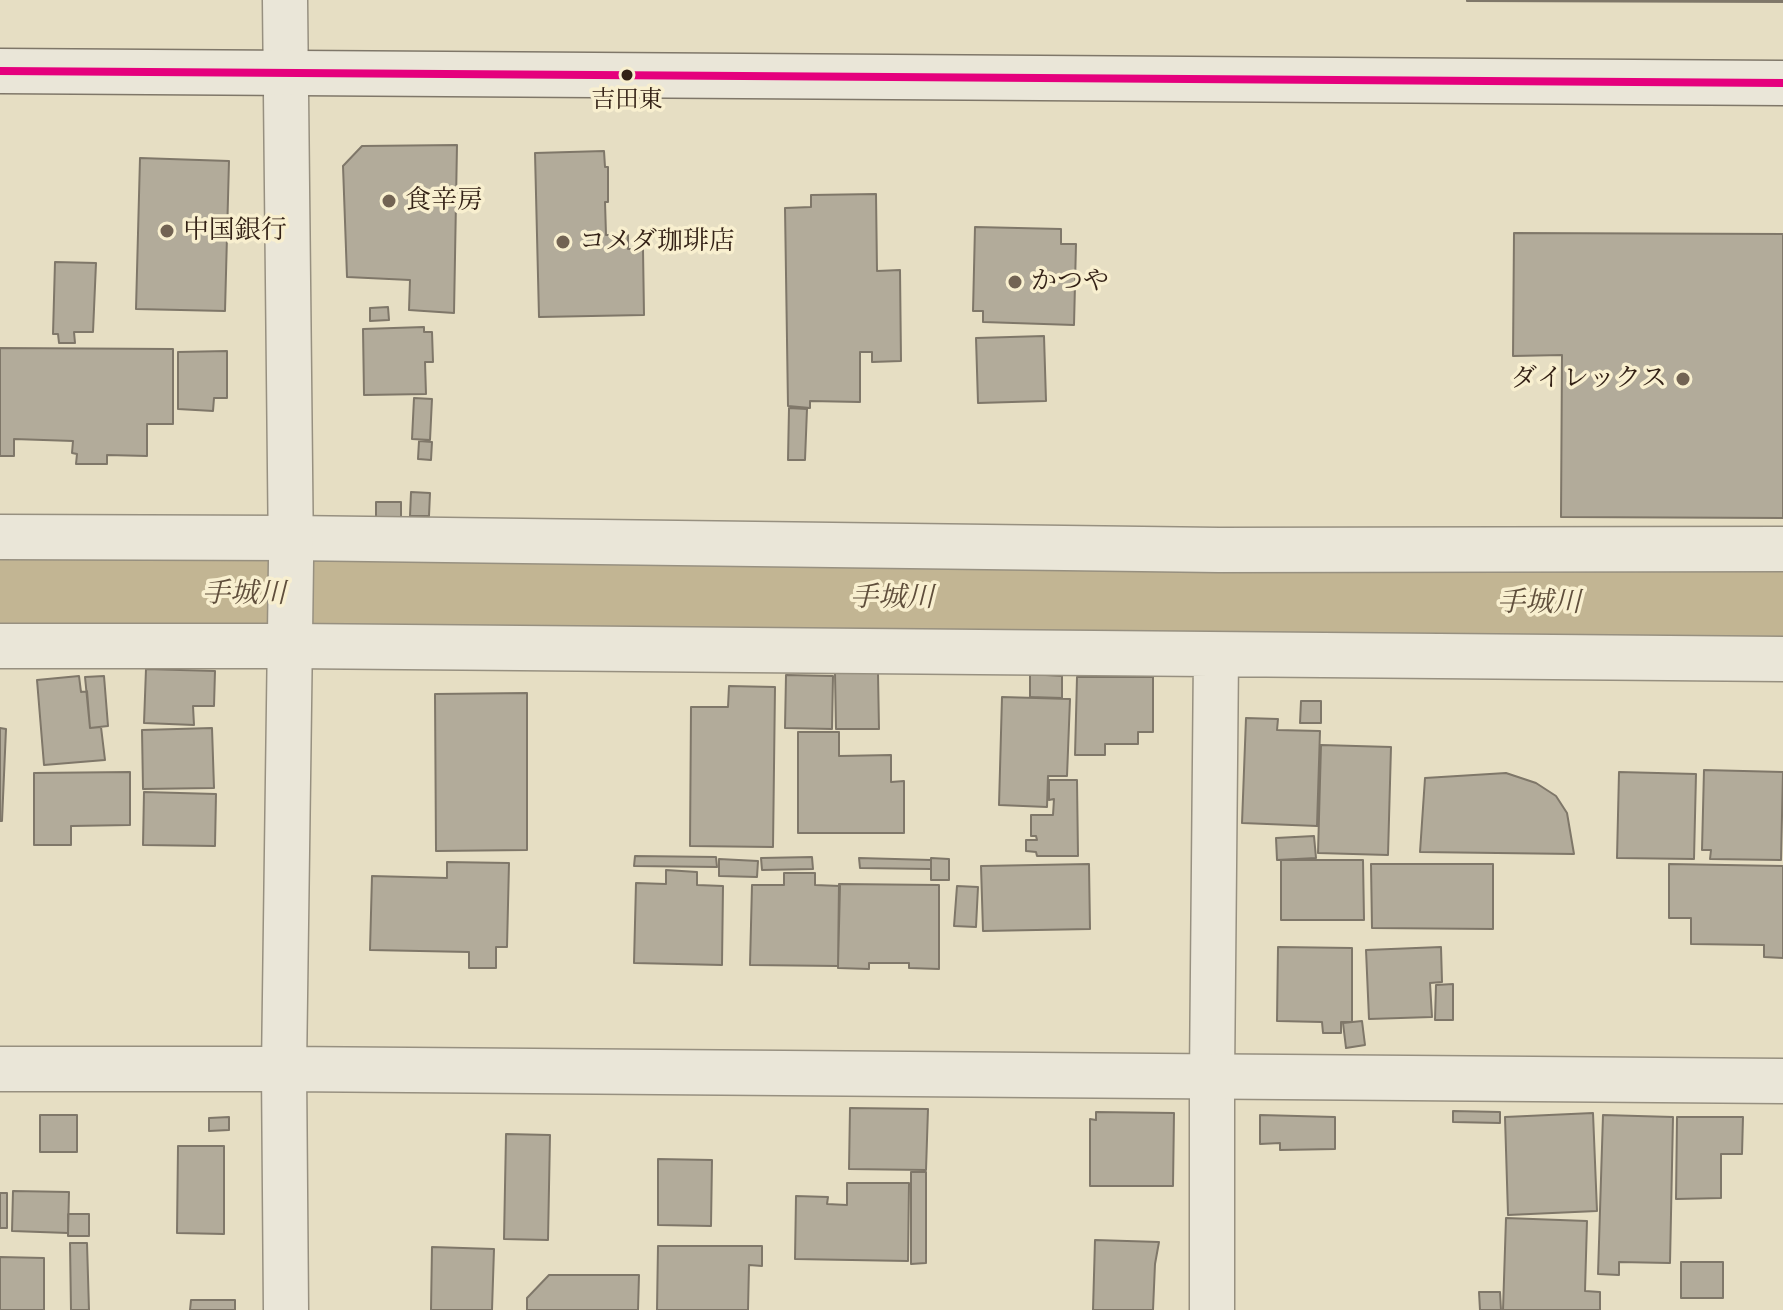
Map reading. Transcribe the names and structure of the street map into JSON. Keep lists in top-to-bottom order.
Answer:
{
  "water": ["手城川"],
  "places": [
    "吉田東",
    "食辛房",
    "中国銀行",
    "コメダ珈琲店",
    "かつや",
    "ダイレックス"
  ]
}
